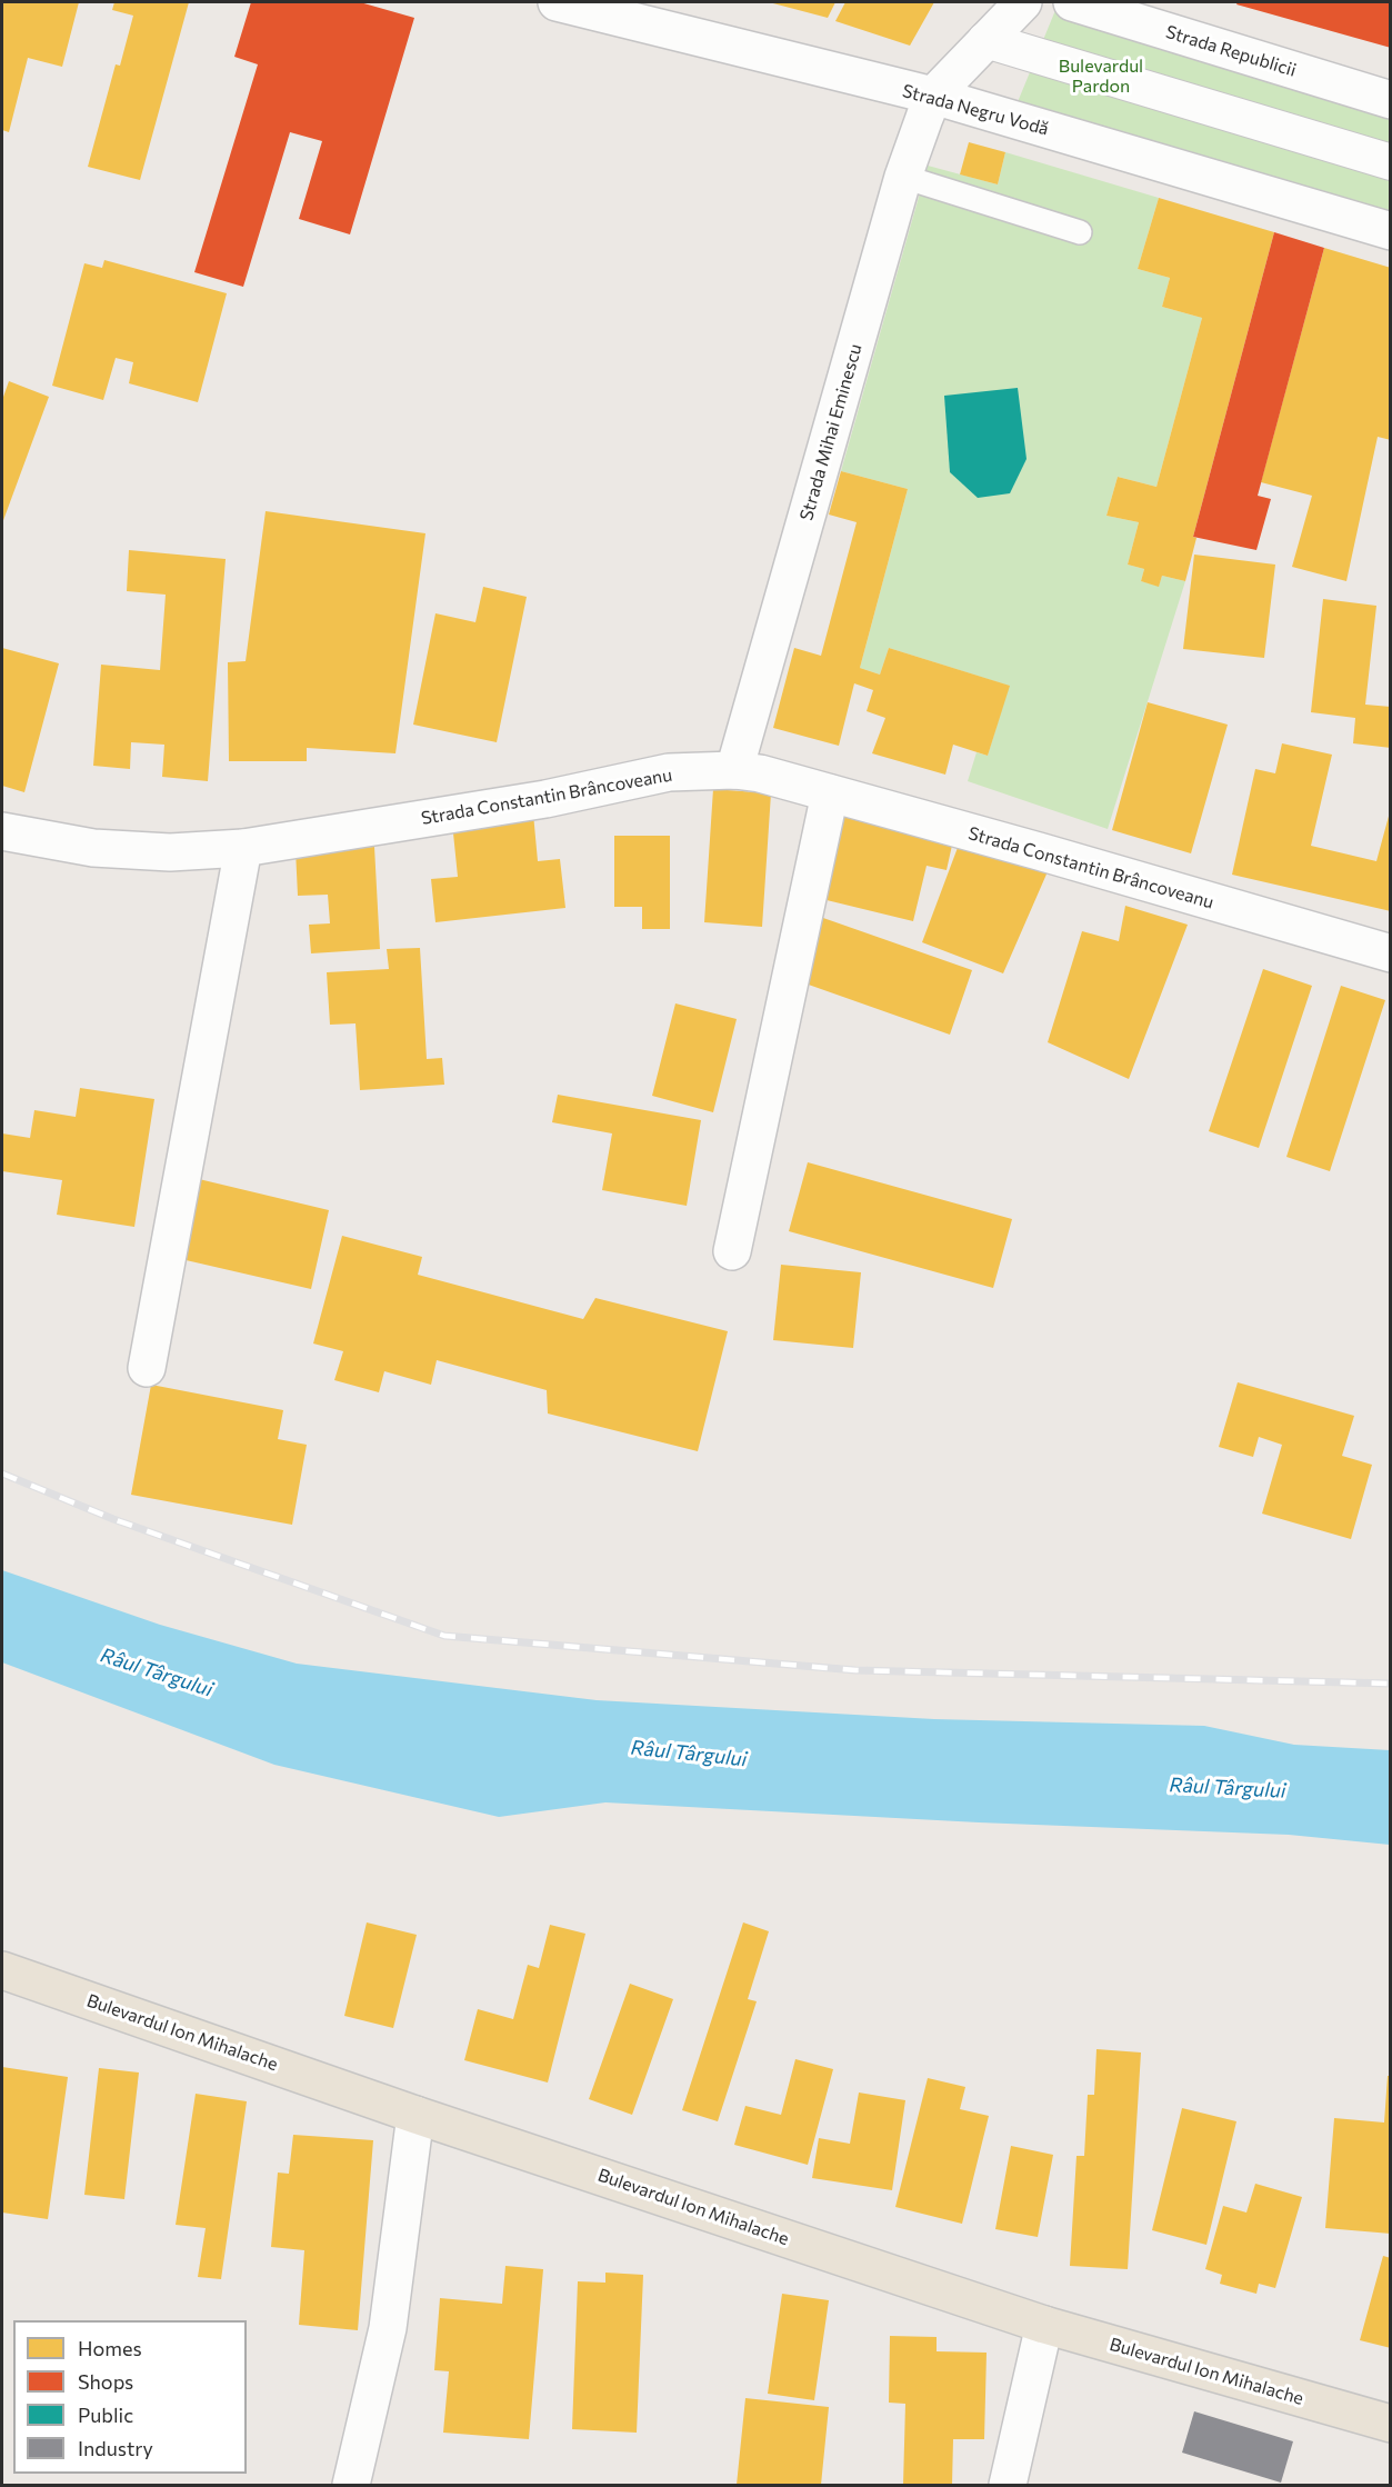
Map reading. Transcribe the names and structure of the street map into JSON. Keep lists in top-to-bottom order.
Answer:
{
  "streets": {
    "highway": ["Bulevardul Ion Mihalache"],
    "street": [
      "Strada Republicii",
      "Strada Negru Vodă",
      "Strada Mihai Eminescu",
      "Strada Constantin Brâncoveanu"
    ]
  },
  "crossings": [
    ["Strada Negru Vodă", "Strada Mihai Eminescu"],
    ["Strada Mihai Eminescu", "Strada Constantin Brâncoveanu"]
  ],
  "water": ["Râul Târgului"],
  "parks": ["Bulevardul Pardon"],
  "legend": [
    "Homes",
    "Shops",
    "Public",
    "Industry"
  ]
}
